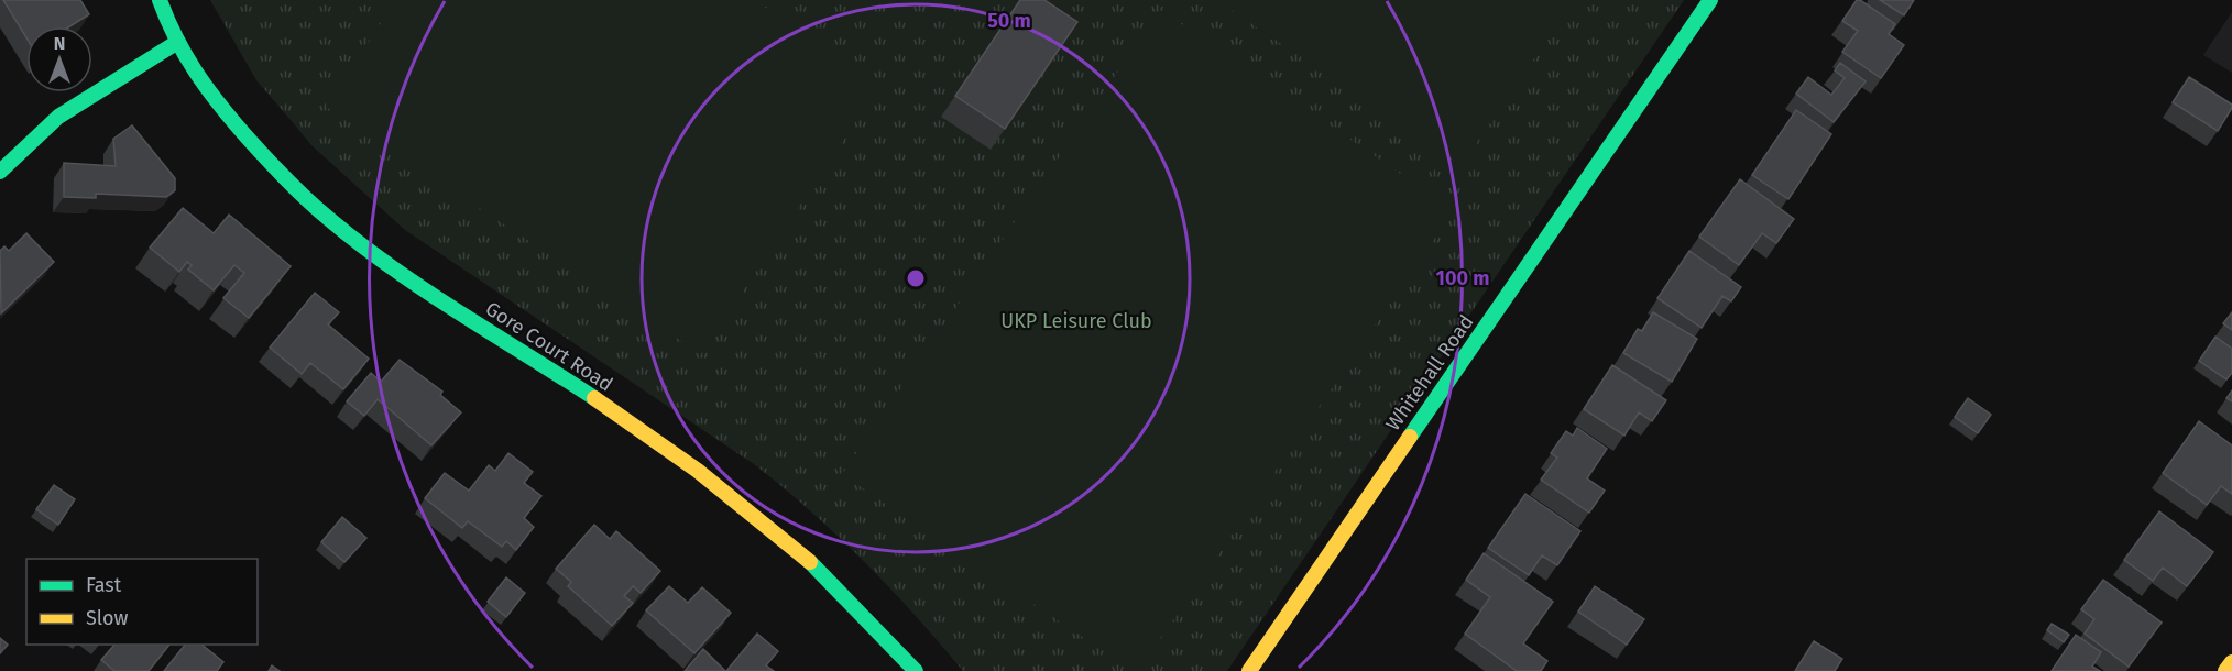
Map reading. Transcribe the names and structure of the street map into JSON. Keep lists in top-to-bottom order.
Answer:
{
  "streets": {
    "street": ["Gore Court Road", "Whitehall Road"]
  },
  "parks": ["UKP Leisure Club"],
  "legend": ["Fast", "Slow"],
  "north": "top",
  "rings": ["50 m", "100 m"]
}
